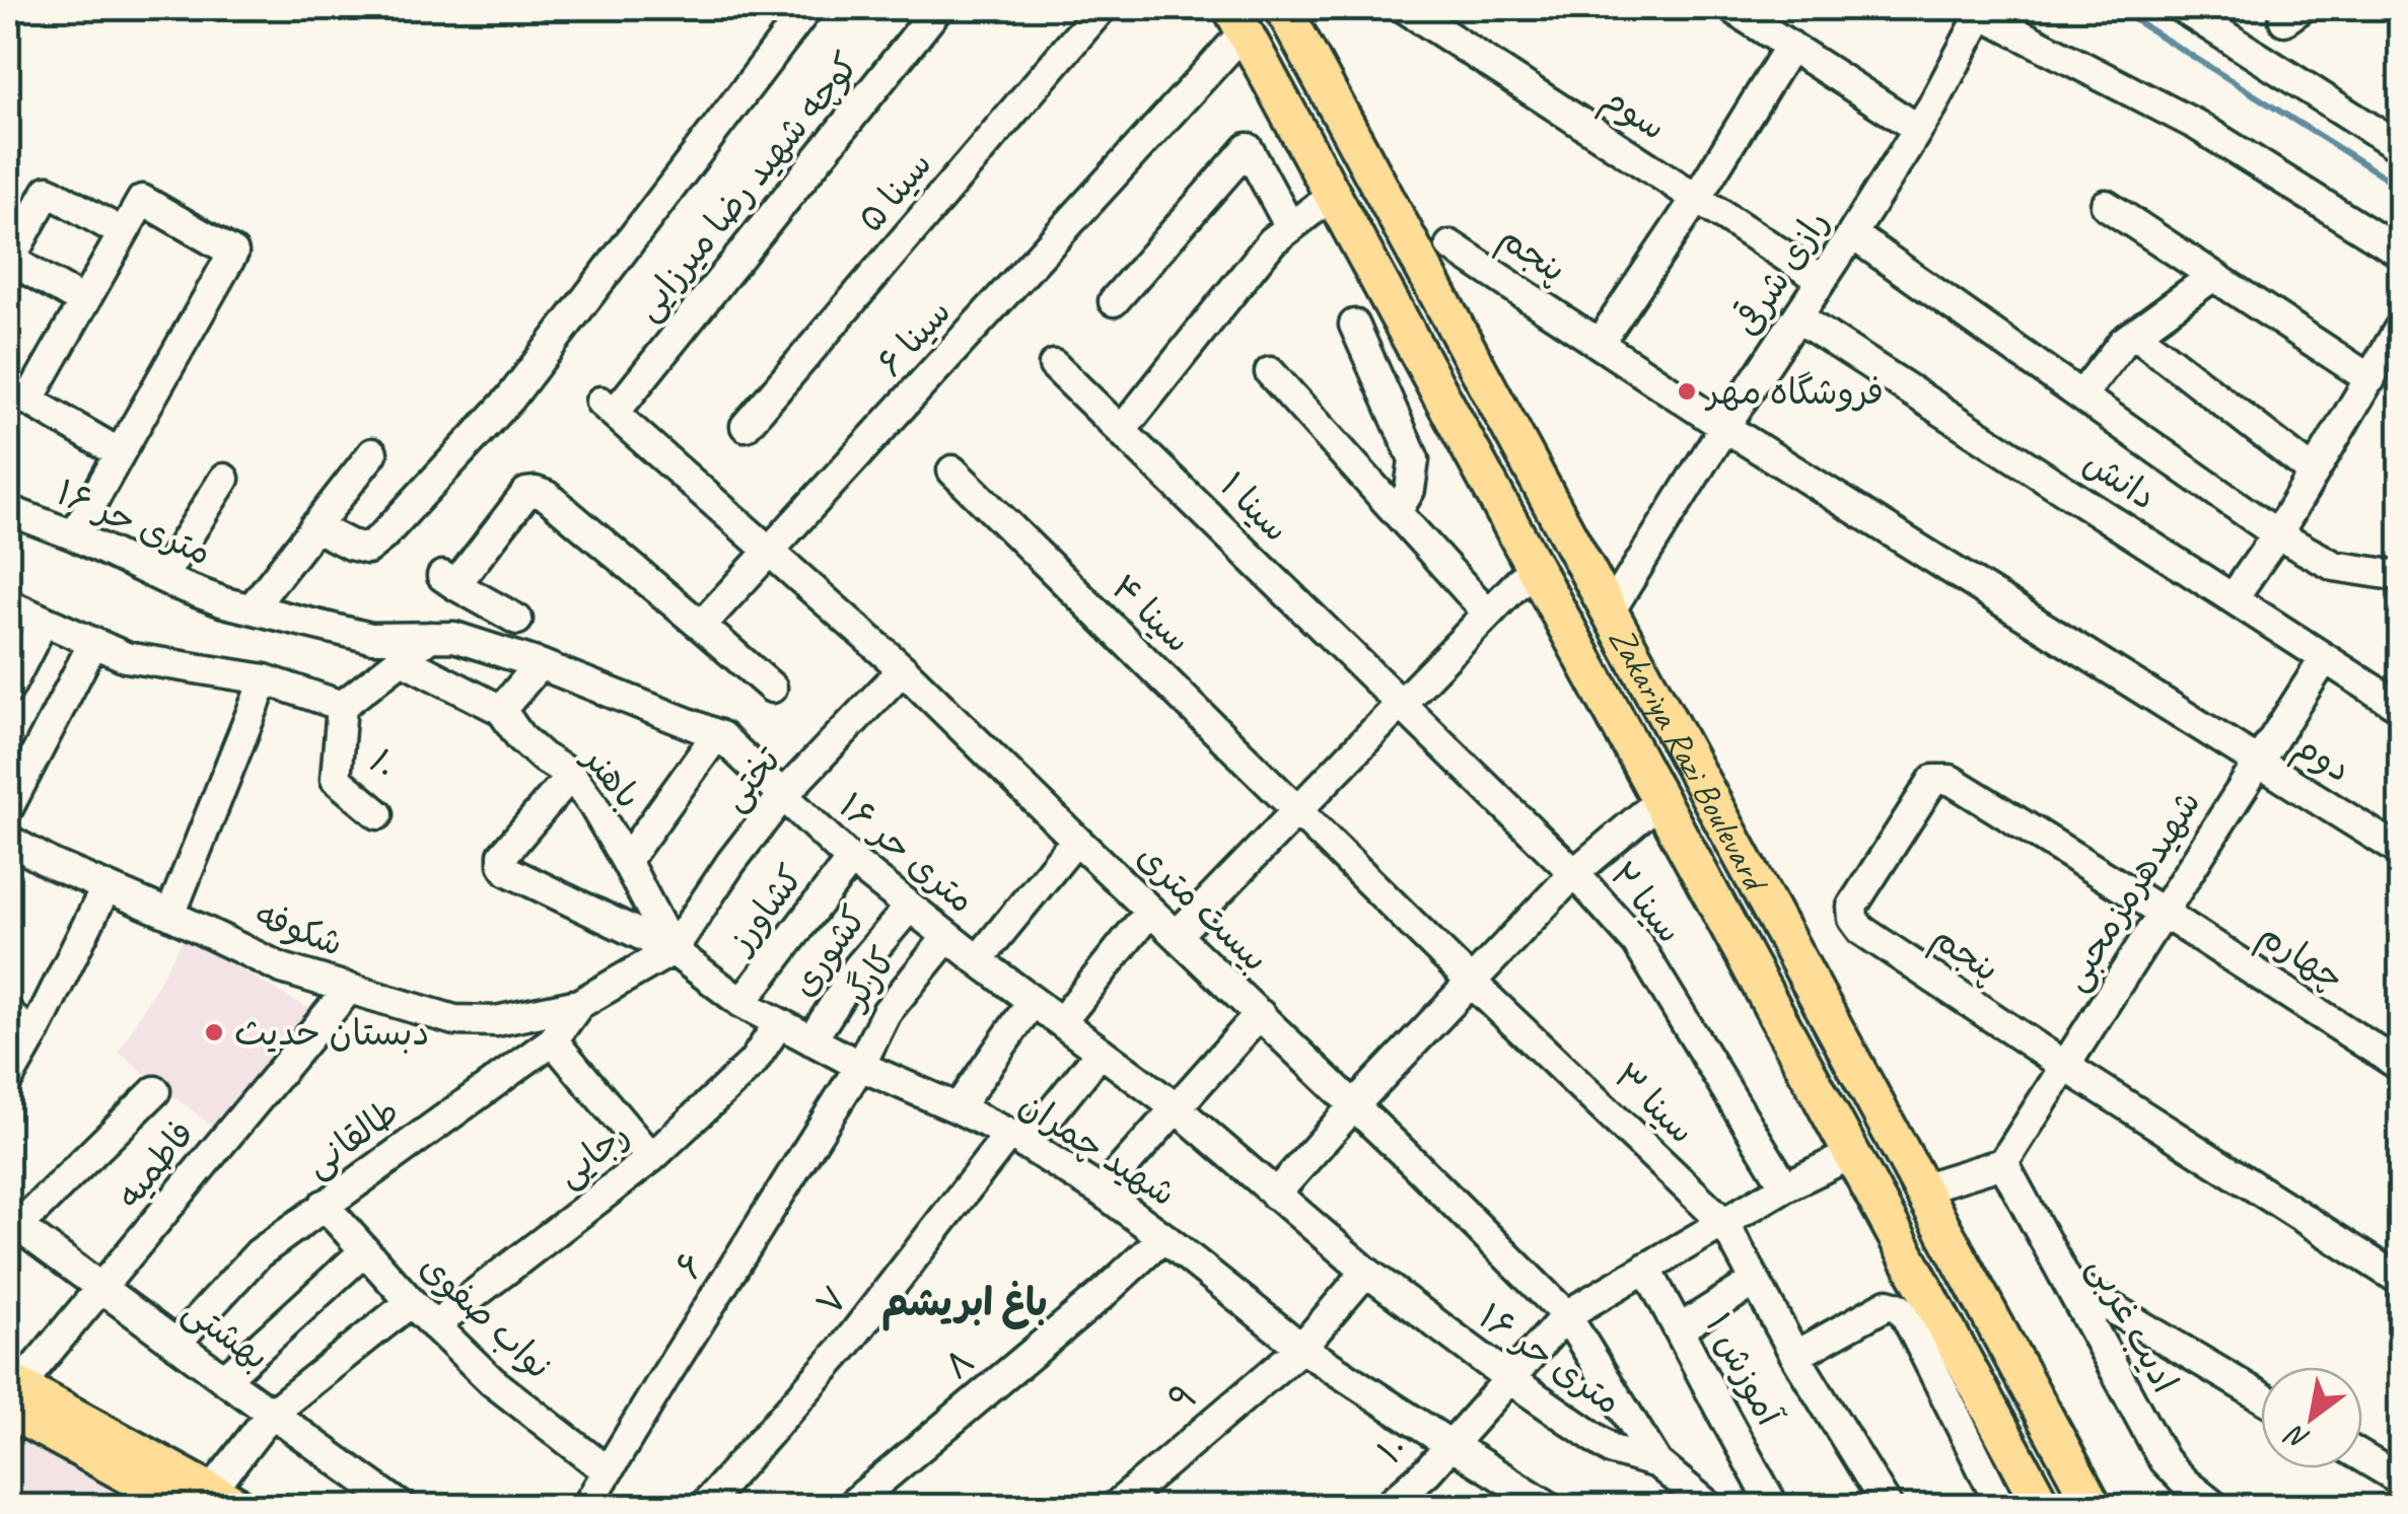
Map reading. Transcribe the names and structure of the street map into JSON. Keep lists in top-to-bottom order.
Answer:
{
  "streets": {
    "main road": ["Zakariya Razi Boulevard"],
    "street": [
      "سوم",
      "کوچه شهید رضا میرزایی",
      "سینا ۵",
      "پنجم",
      "رازی شرقی",
      "سینا ۶",
      "دانش",
      "۱ سینا",
      "۱۶ متری حر",
      "سینا ۴",
      "دوم",
      "۱۰",
      "باهنر",
      "تختی",
      "شهیدهرمزمحبی",
      "سینا ۲",
      "بیست متری",
      "کشاورز",
      "شکوفه",
      "کشوری",
      "چهارم",
      "کارگر",
      "سینا ۳",
      "طالقانی",
      "شهید چمران",
      "رجایی",
      "فاطمیه",
      "۶",
      "۷",
      "نواب صفوی",
      "ادیب غربی",
      "بهشتی",
      "۸",
      "آموزش ۱",
      "۹"
    ]
  },
  "crossings": [
    ["سوم", "رازی شرقی"],
    ["کوچه شهید رضا میرزایی", "بیست متری"],
    ["پنجم", "رازی شرقی"],
    ["پنجم", "دوم"],
    ["پنجم", "شهیدهرمزمحبی"],
    ["پنجم", "چهارم"],
    ["رازی شرقی", "دانش"],
    ["رازی شرقی", "Zakariya Razi Boulevard"],
    ["رازی شرقی", "دوم"],
    ["سینا ۶", "Zakariya Razi Boulevard"],
    ["سینا ۶", "بیست متری"],
    ["دانش", "شهیدهرمزمحبی"],
    ["۱ سینا", "سینا ۲"],
    ["۱۶ متری حر", "۱۰"],
    ["۱۶ متری حر", "تختی"],
    ["۱۶ متری حر", "بیست متری"],
    ["۱۶ متری حر", "کشاورز"],
    ["۱۶ متری حر", "کشوری"],
    ["۱۶ متری حر", "کارگر"],
    ["۱۶ متری حر", "۷"],
    ["۱۶ متری حر", "۹"],
    ["سینا ۴", "سینا ۳"],
    ["Zakariya Razi Boulevard", "۱۰"],
    ["دوم", "شهیدهرمزمحبی"],
    ["۱۰", "سینا ۲"],
    ["۱۰", "بیست متری"],
    ["۱۰", "سینا ۳"],
    ["۱۰", "شهید چمران"],
    ["۱۰", "آموزش ۱"],
    ["باهنر", "تختی"],
    ["باهنر", "شهید چمران"],
    ["تختی", "بیست متری"],
    ["تختی", "شهید چمران"],
    ["شهیدهرمزمحبی", "چهارم"],
    ["شهیدهرمزمحبی", "ادیب غربی"],
    ["کشاورز", "شهید چمران"],
    ["شکوفه", "طالقانی"],
    ["شکوفه", "فاطمیه"],
    ["کشوری", "شهید چمران"],
    ["کارگر", "شهید چمران"],
    ["کارگر", "۶"],
    ["طالقانی", "نواب صفوی"],
    ["طالقانی", "بهشتی"],
    ["شهید چمران", "رجایی"],
    ["شهید چمران", "۶"],
    ["شهید چمران", "۷"],
    ["شهید چمران", "۸"],
    ["شهید چمران", "۹"],
    ["رجایی", "نواب صفوی"],
    ["فاطمیه", "بهشتی"],
    ["۶", "نواب صفوی"]
  ],
  "districts": ["باغ ابریشم"],
  "places": ["فروشگاه مهر", "دبستان حدیث"],
  "north": "bottom left"
}
